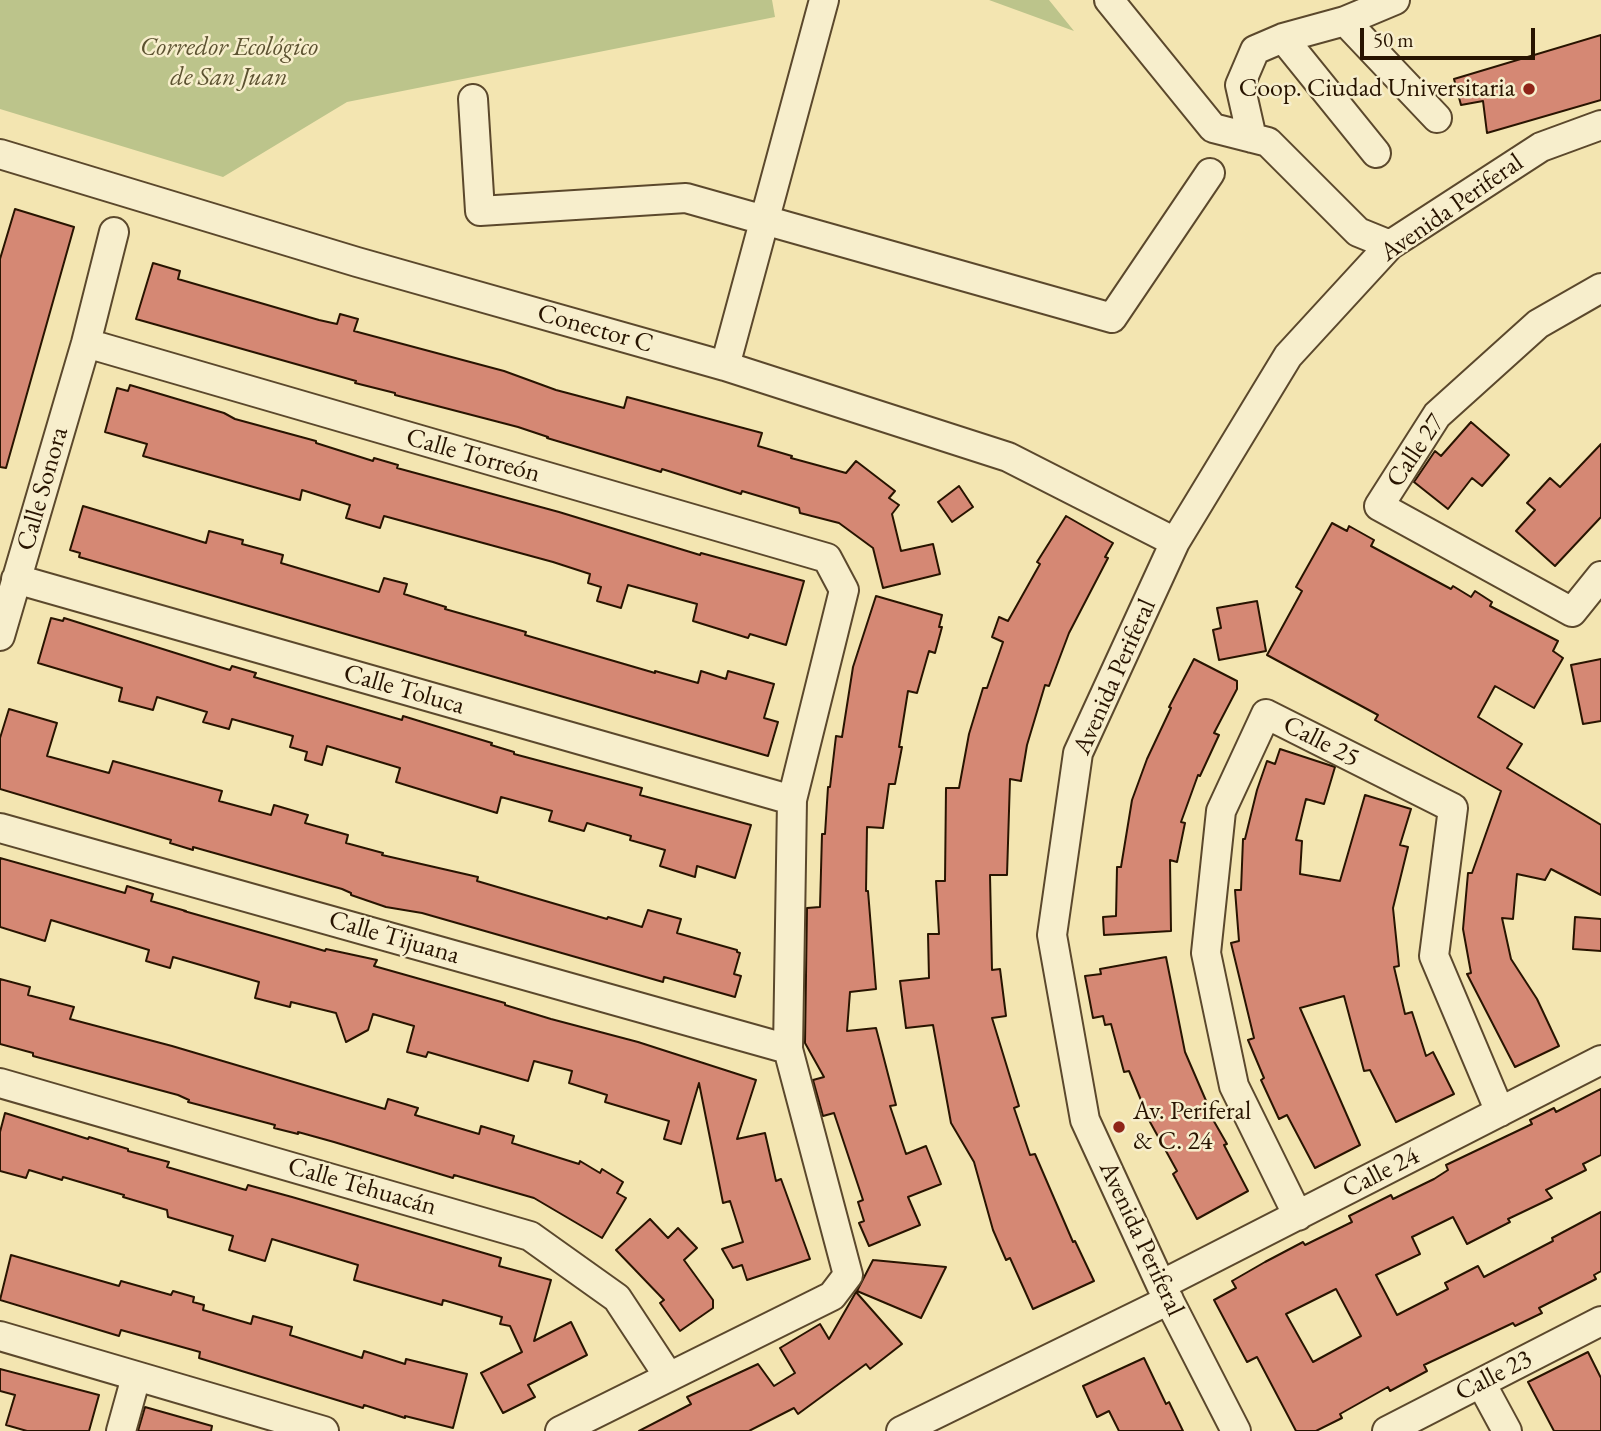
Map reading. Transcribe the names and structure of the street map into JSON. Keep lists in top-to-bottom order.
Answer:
{
  "streets": {
    "street": [
      "Avenida Periferal",
      "Conector C",
      "Calle 27",
      "Calle Torreón",
      "Calle Sonora",
      "Calle Toluca",
      "Calle 25",
      "Calle Tijuana",
      "Calle 24",
      "Calle Tehuacán",
      "Calle 23"
    ]
  },
  "crossings": [
    ["Avenida Periferal", "Conector C"],
    ["Avenida Periferal", "Calle 24"],
    ["Calle Torreón", "Calle Sonora"],
    ["Calle Torreón", "Calle Toluca"],
    ["Calle Sonora", "Calle Toluca"],
    ["Calle 25", "Calle 24"]
  ],
  "parks": ["Corredor Ecológico de San Juan"],
  "places": ["Coop. Ciudad Universitaria", "Av. Periferal & C. 24"],
  "scale_bar": "50 m"
}
